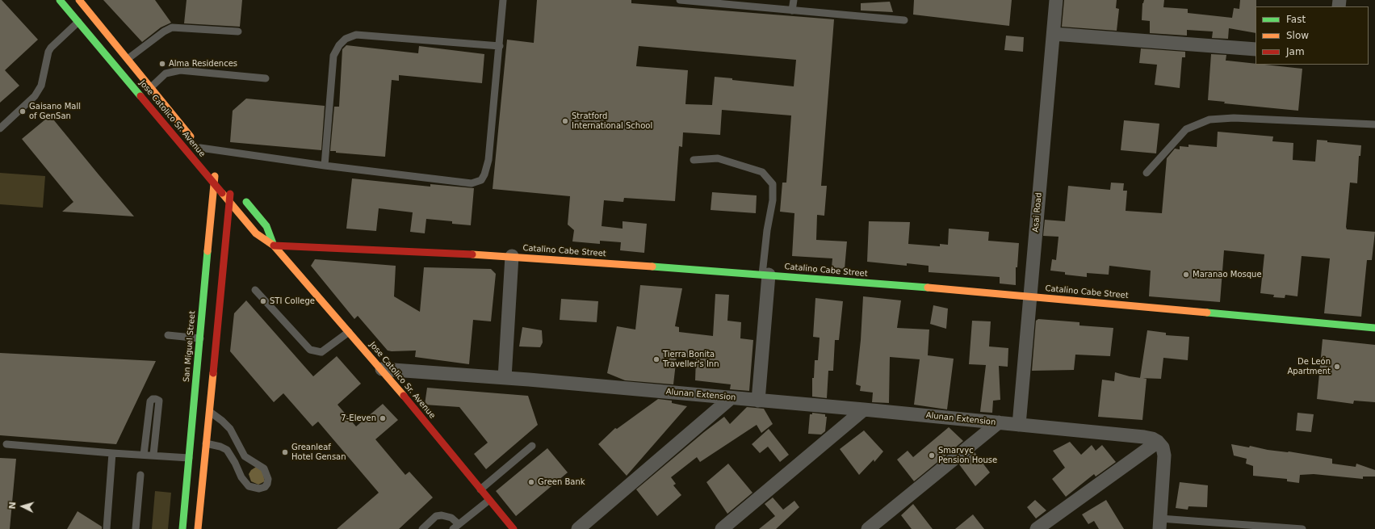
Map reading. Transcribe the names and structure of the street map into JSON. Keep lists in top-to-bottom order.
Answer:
{
  "streets": {
    "street": [
      "Jose Catolico Sr. Avenue",
      "Asai Road",
      "Catalino Cabe Street",
      "San Miguel Street",
      "Alunan Extension"
    ]
  },
  "crossings": [
    ["Jose Catolico Sr. Avenue", "Catalino Cabe Street"],
    ["Jose Catolico Sr. Avenue", "San Miguel Street"],
    ["Jose Catolico Sr. Avenue", "Alunan Extension"],
    ["Asai Road", "Catalino Cabe Street"],
    ["Asai Road", "Alunan Extension"]
  ],
  "places": [
    "Alma Residences",
    "Gaisano Mall of GenSan",
    "Stratford International School",
    "Maranao Mosque",
    "STI College",
    "Tierra Bonita Traveller's Inn",
    "De León Apartment",
    "7-Eleven",
    "Greanleaf Hotel Gensan",
    "Smarvyc Pension House",
    "Green Bank"
  ],
  "legend": ["Fast", "Slow", "Jam"],
  "north": "left"
}
